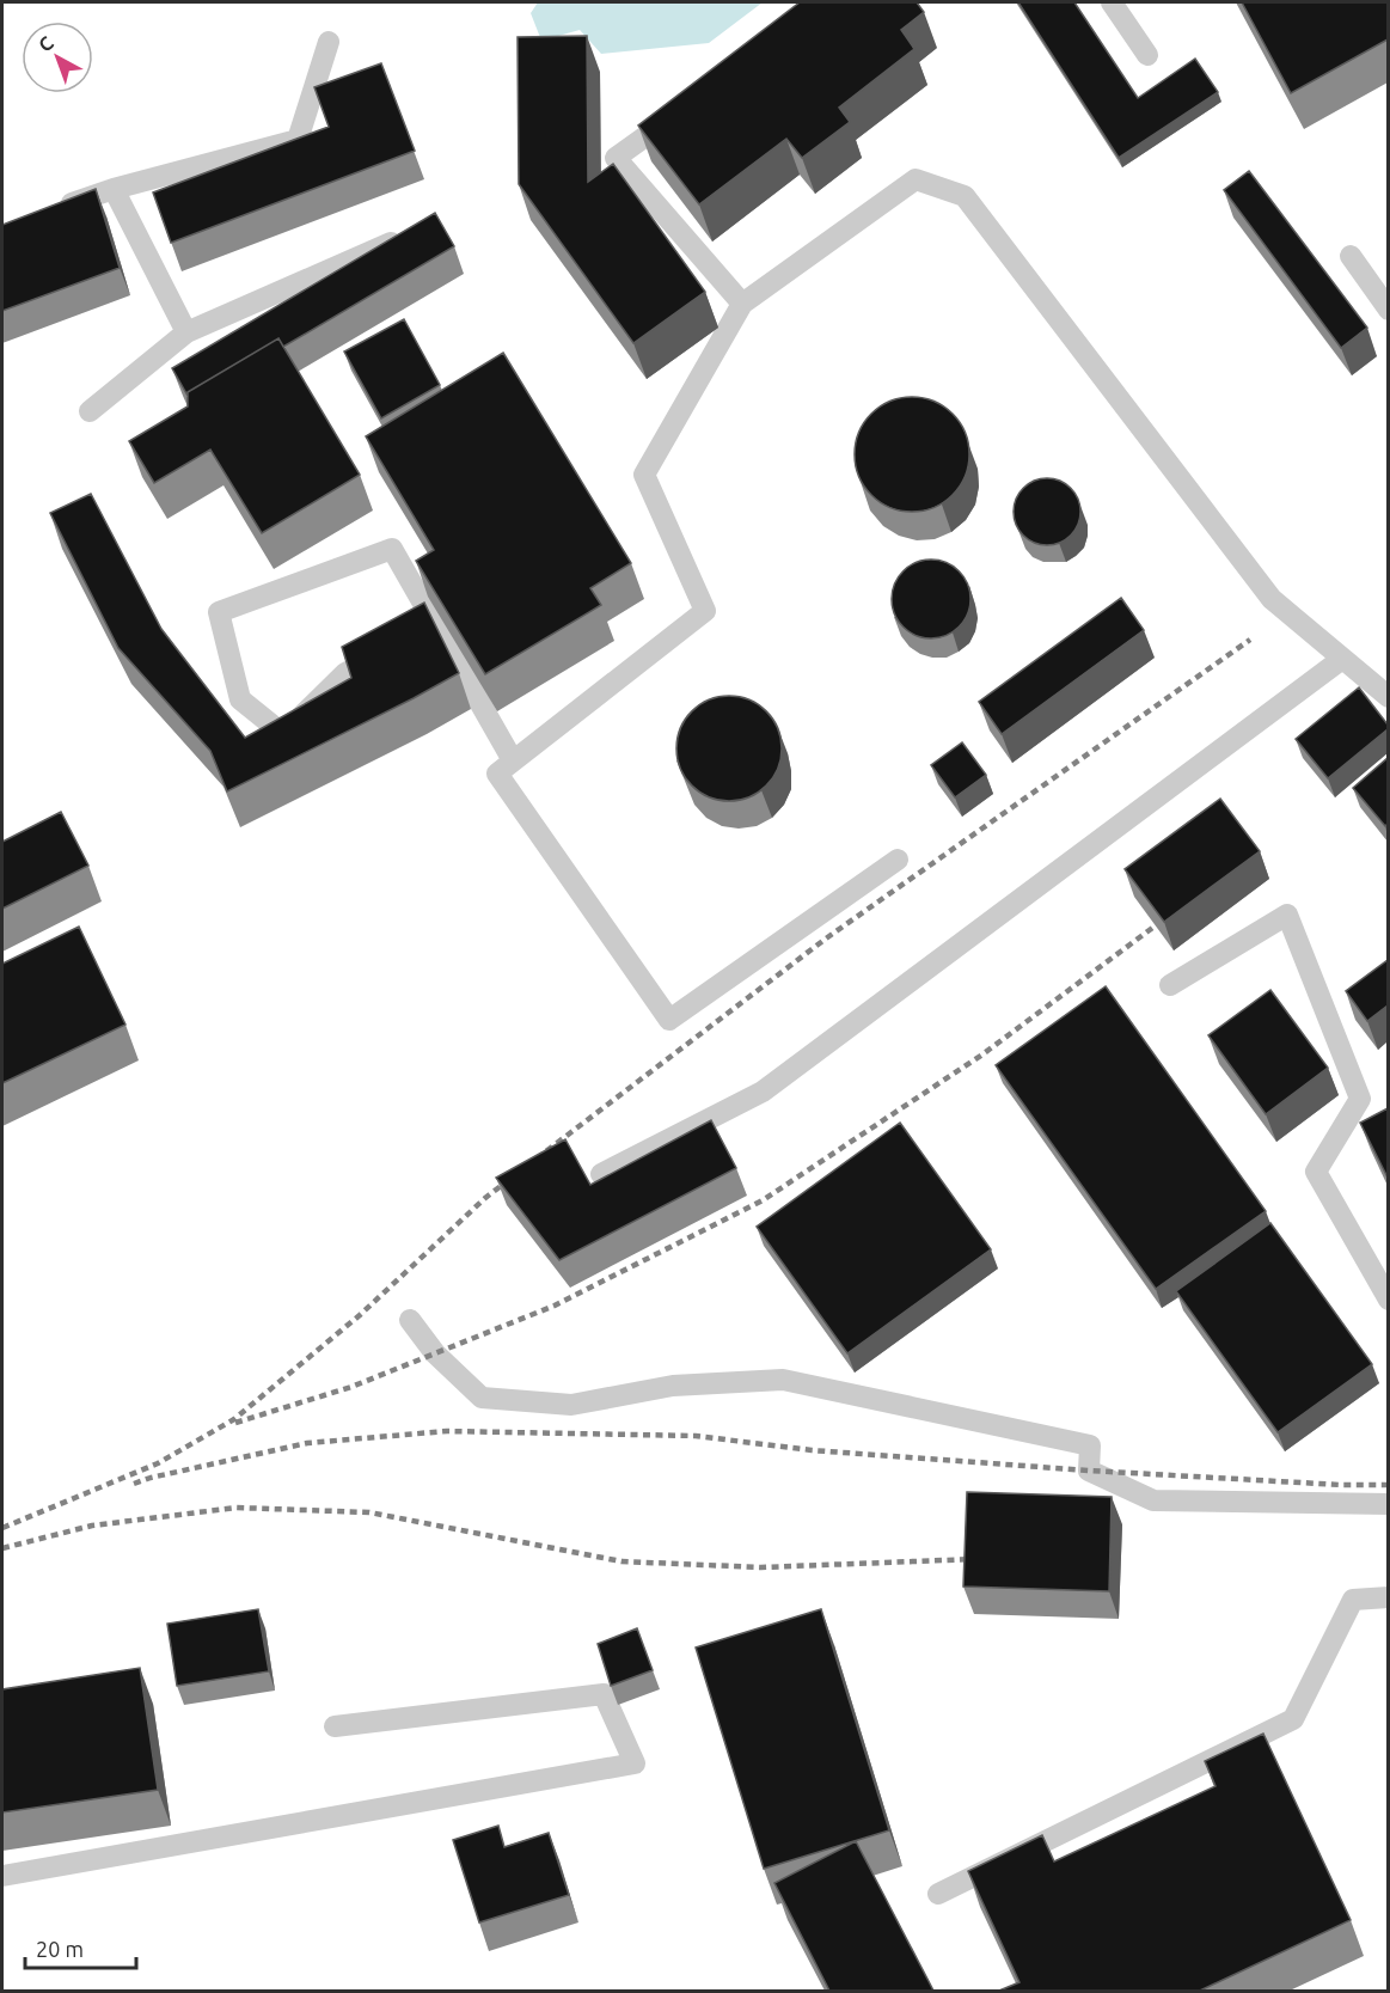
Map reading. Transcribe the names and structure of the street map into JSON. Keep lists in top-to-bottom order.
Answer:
{
  "scale_bar": "20 m",
  "north": "top left"
}
